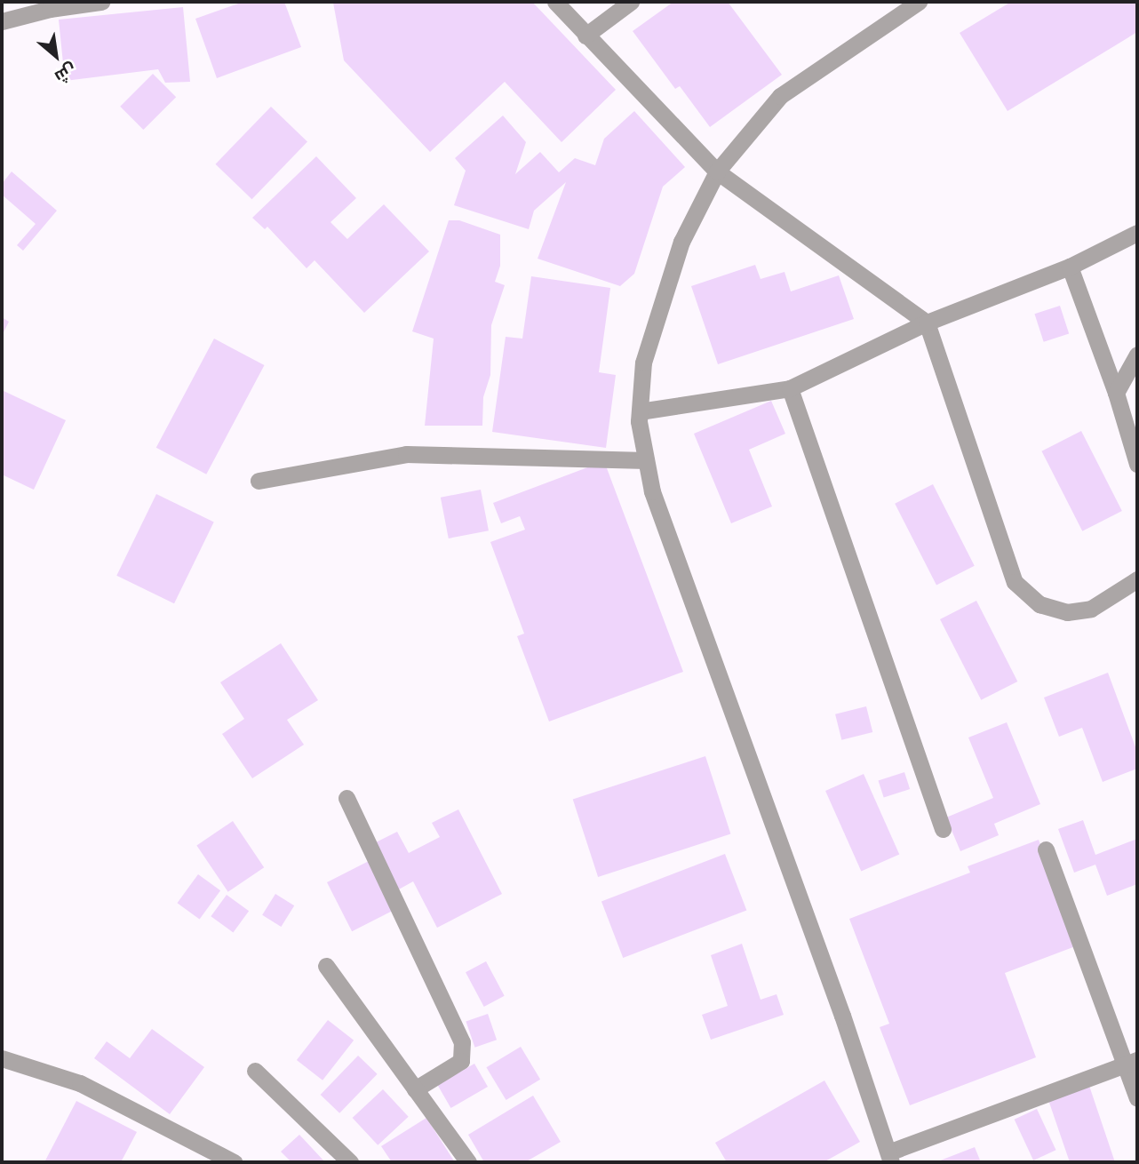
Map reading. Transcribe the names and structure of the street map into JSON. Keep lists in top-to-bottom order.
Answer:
{
  "north": "bottom right"
}
